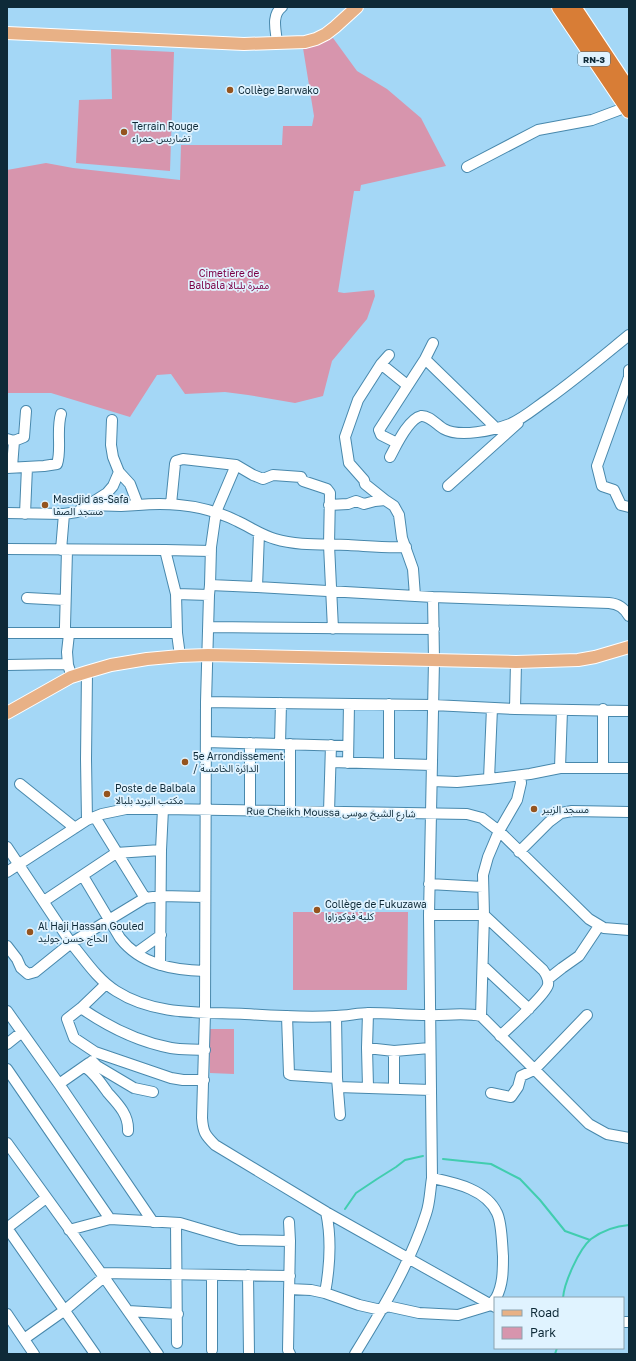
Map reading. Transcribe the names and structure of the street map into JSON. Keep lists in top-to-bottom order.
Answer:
{
  "streets": {
    "highway": ["RN-3"],
    "street": ["Rue Cheikh Moussa شارع الشيخ موسى"]
  },
  "parks": ["Cimetière de Balbala مقبرة بلبالا"],
  "places": [
    "Collège Barwako",
    "Terrain Rouge تضاريس حمراء",
    "Masdjid as-Safa مسجد الصفا",
    "5e Arrondissement / الدائرة الخامسة",
    "Poste de Balbala مكتب البريد بلبالا",
    "مسجد الزبير",
    "Collège de Fukuzawa كلية فوكوزاوا",
    "Al Haji Hassan Gouled الحاج حسن جوليد"
  ],
  "legend": ["Road", "Park"]
}
